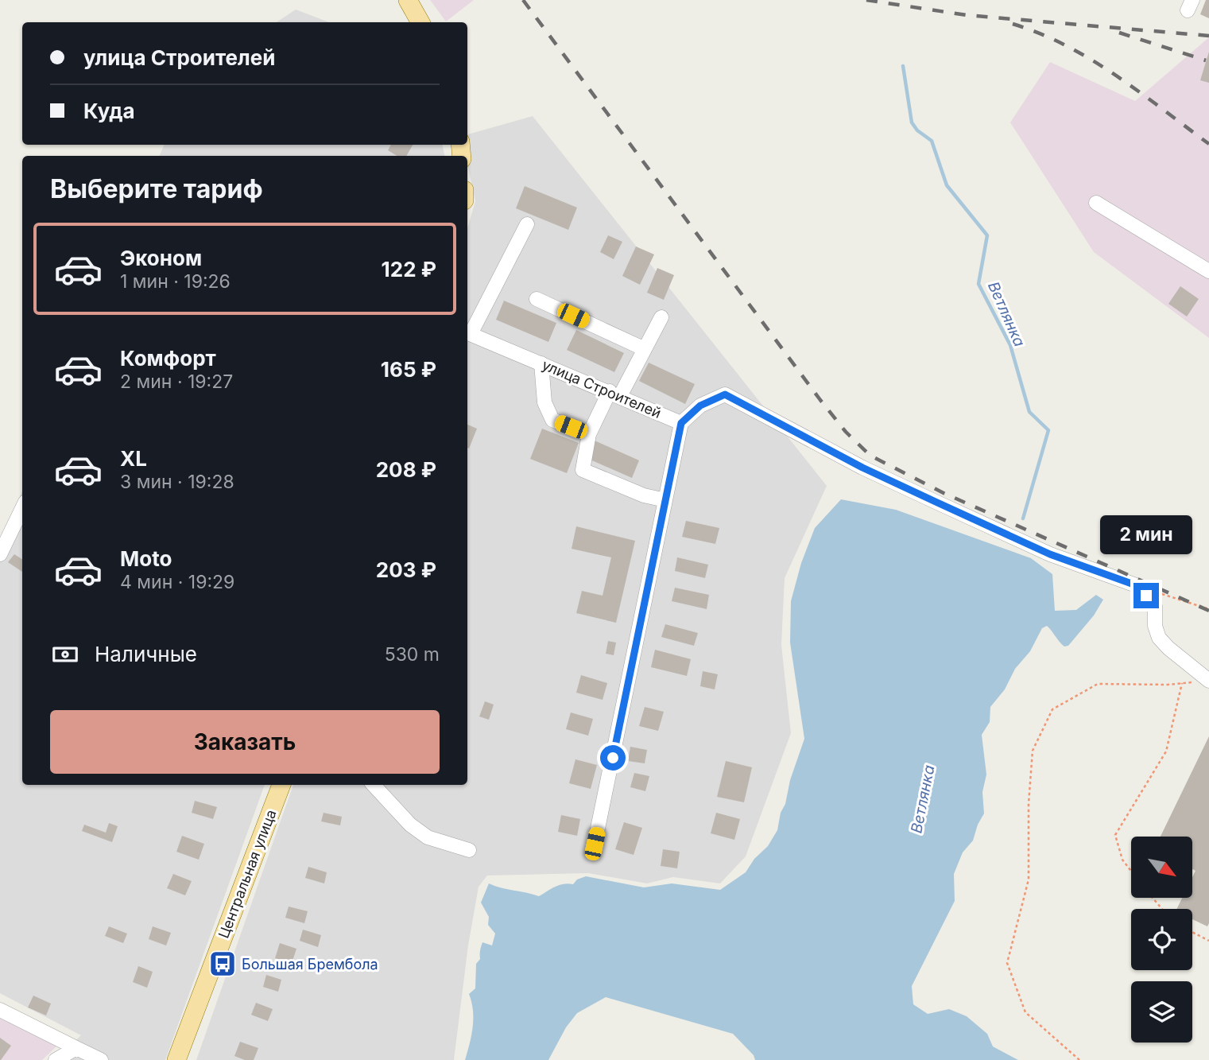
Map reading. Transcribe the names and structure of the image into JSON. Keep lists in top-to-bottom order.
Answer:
{
  "streets": {
    "main road": ["Центральная улица"],
    "street": ["улица Строителей"]
  },
  "water": ["Ветлянка"],
  "places": {
    "bus stop": ["Большая Брембола"]
  },
  "north": "bottom right",
  "page": {
    "banner": ["улица Строителей", "Куда"],
    "heading": "Выберите тариф",
    "list": [
      {
        "name": "Эконом",
        "note": "1 мин · 19:26",
        "value": "122 ₽"
      },
      {
        "name": "Комфорт",
        "note": "2 мин · 19:27",
        "value": "165 ₽"
      },
      {
        "name": "XL",
        "note": "3 мин · 19:28",
        "value": "208 ₽"
      },
      {
        "name": "Moto",
        "note": "4 мин · 19:29",
        "value": "203 ₽"
      }
    ],
    "bubble": "2 мин",
    "pay": ["Наличные", "530 m"],
    "buttons": "Заказать"
  }
}
